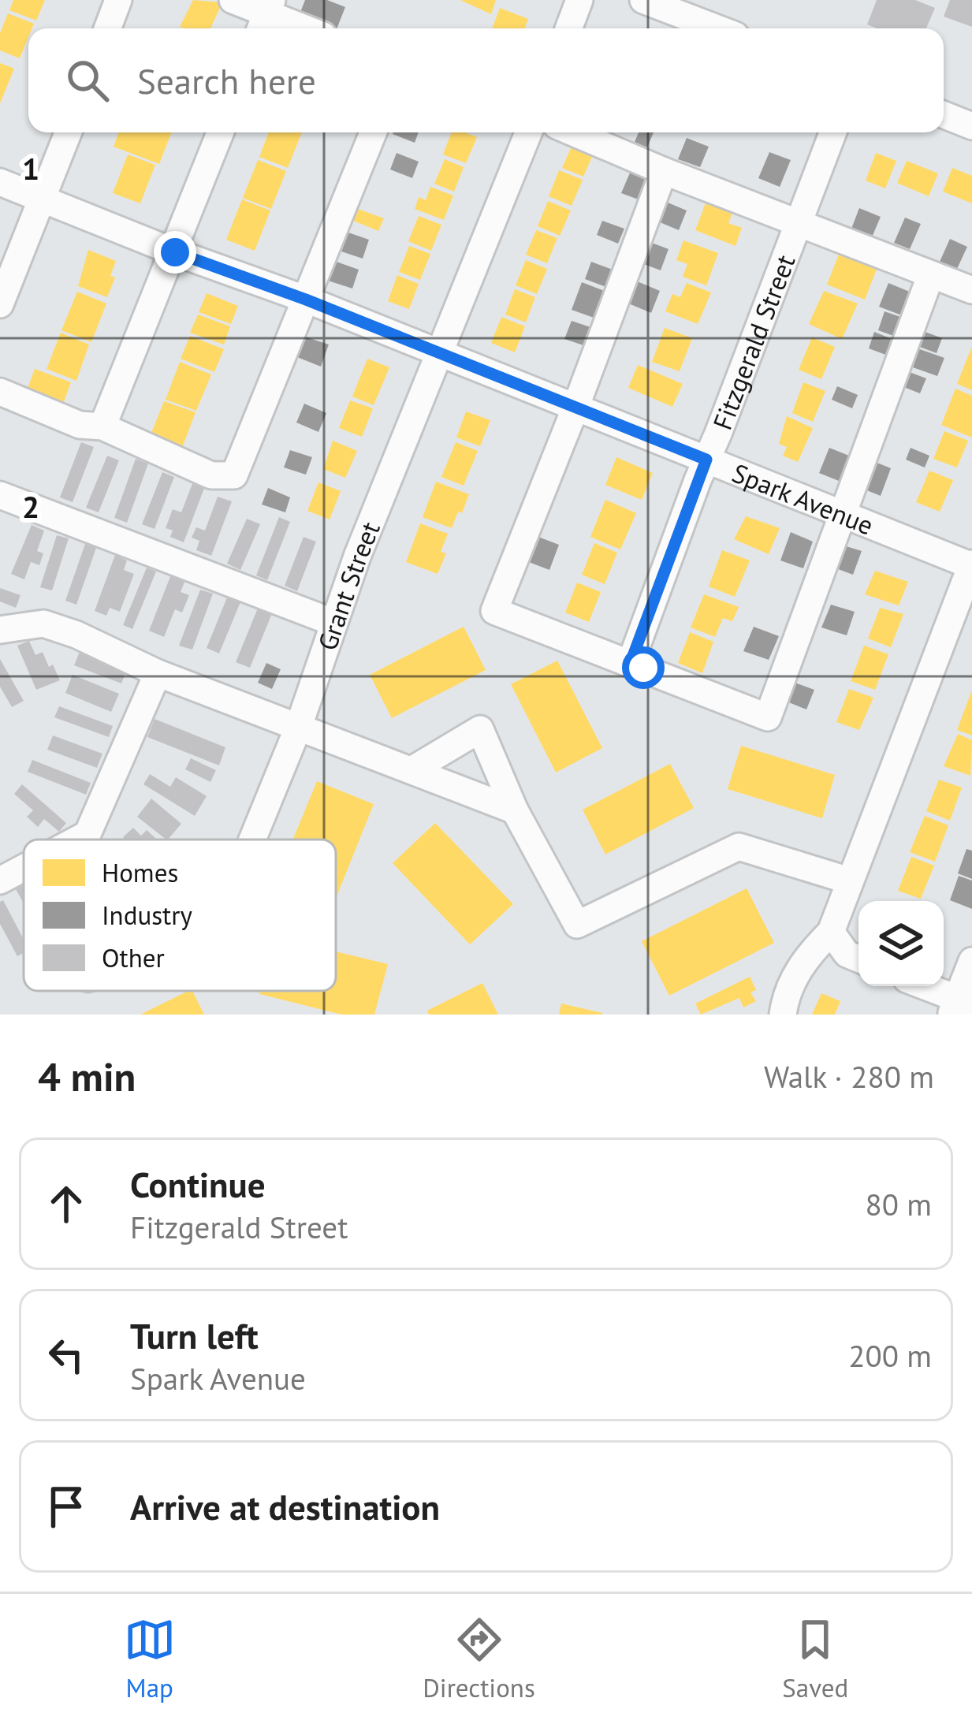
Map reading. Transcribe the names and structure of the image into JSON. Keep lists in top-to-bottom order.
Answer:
{
  "streets": {
    "street": ["Fitzgerald Street", "Spark Avenue", "Grant Street"]
  },
  "crossings": [
    ["Fitzgerald Street", "Spark Avenue"],
    ["Spark Avenue", "Grant Street"]
  ],
  "legend": ["Homes", "Industry", "Other"],
  "page": {
    "search": "Search here",
    "heading": ["4 min", "Walk · 280 m"],
    "list": [
      ["Continue", "Fitzgerald Street", "80 m"],
      ["Turn left", "Spark Avenue", "200 m"],
      "Arrive at destination"
    ],
    "nav": ["Map", "Directions", "Saved"]
  },
  "grid": {
    "rows": ["1", "2"]
  }
}
